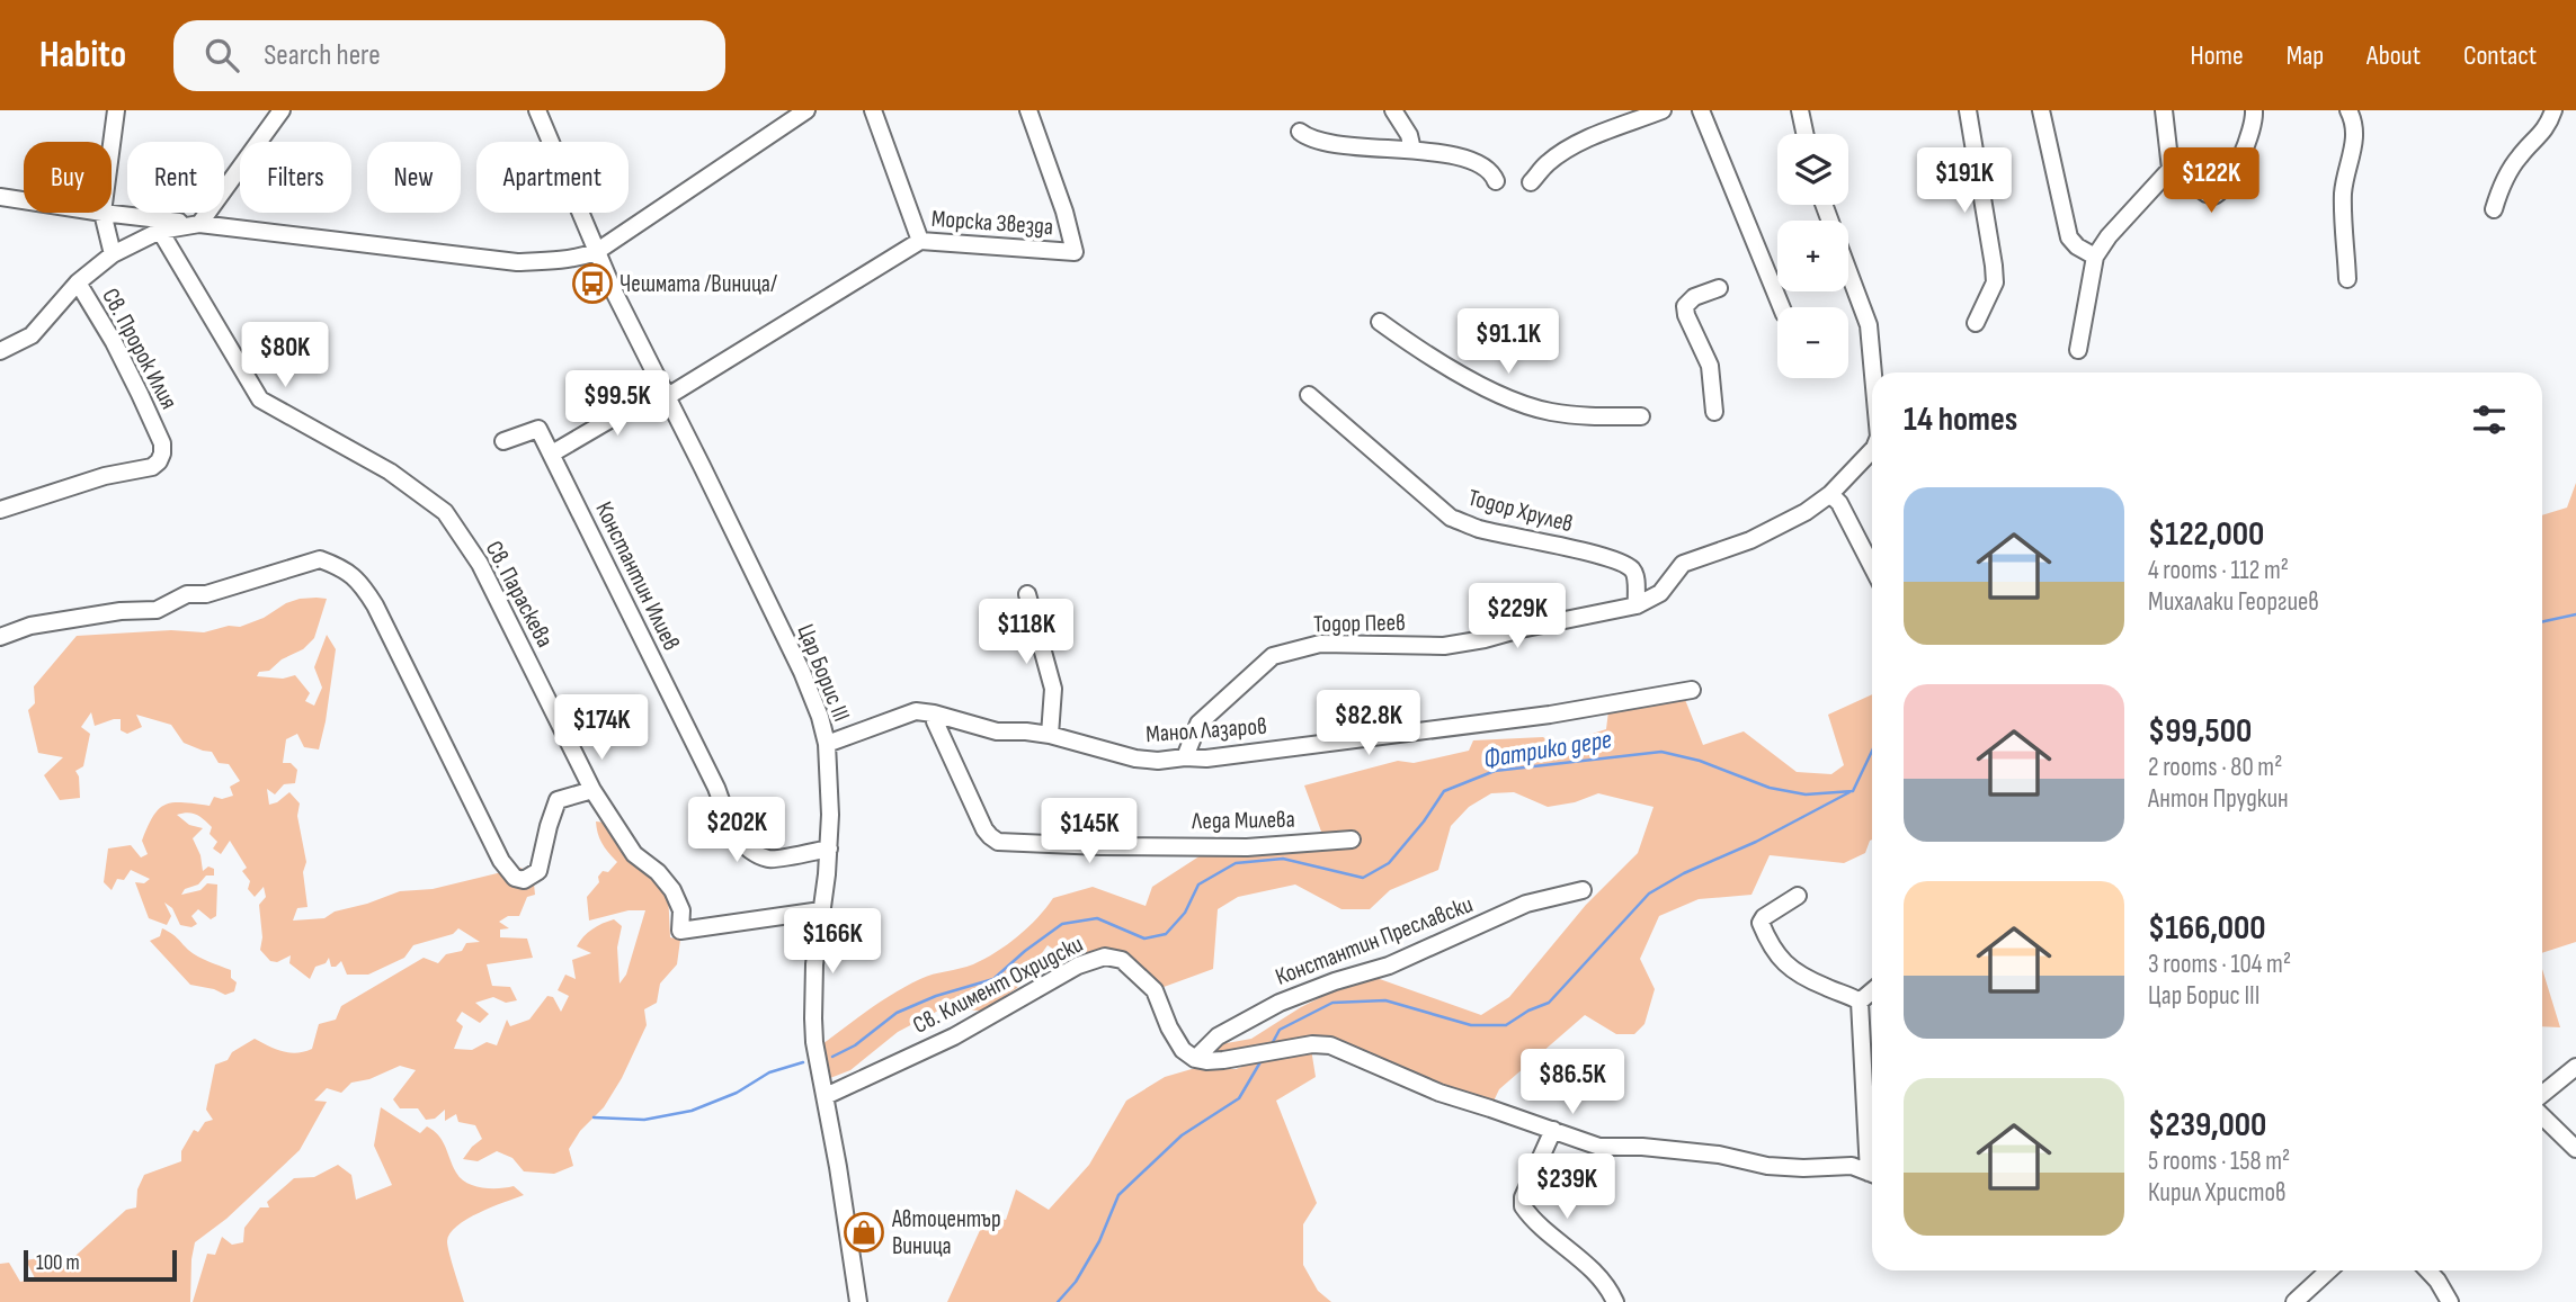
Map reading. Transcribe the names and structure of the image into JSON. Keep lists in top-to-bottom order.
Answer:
{
  "streets": {
    "street": [
      "Морска Звезда",
      "Св. Пророк Илия",
      "Тодор Хрулев",
      "Константин Илиев",
      "Св. Параскева",
      "Тодор Пеев",
      "Цар Борис III",
      "Манол Лазаров",
      "Леда Милева",
      "Константин Преславски",
      "Св. Климент Охридски"
    ]
  },
  "crossings": [
    ["Морска Звезда", "Константин Илиев"],
    ["Морска Звезда", "Цар Борис III"],
    ["Тодор Хрулев", "Тодор Пеев"],
    ["Константин Илиев", "Цар Борис III"],
    ["Св. Параскева", "Цар Борис III"],
    ["Тодор Пеев", "Манол Лазаров"],
    ["Цар Борис III", "Манол Лазаров"],
    ["Цар Борис III", "Св. Климент Охридски"],
    ["Манол Лазаров", "Леда Милева"],
    ["Константин Преславски", "Св. Климент Охридски"]
  ],
  "water": ["Фатрико дере"],
  "places": {
    "bus stop": ["Чешмата /Виница/"],
    "shop": ["Автоцентър Виница"]
  },
  "scale_bar": "100 m",
  "page": {
    "header": "Habito",
    "search": "Search here",
    "nav": [
      "Home",
      "Map",
      "About",
      "Contact"
    ],
    "map_buttons": ["+", "−"],
    "chip": [
      "Buy",
      "Rent",
      "Filters",
      "New",
      "Apartment"
    ],
    "price": [
      "$191K",
      "$122K",
      "$91.1K",
      "$80K",
      "$99.5K",
      "$229K",
      "$118K",
      "$82.8K",
      "$174K",
      "$202K",
      "$145K",
      "$166K",
      "$86.5K",
      "$239K"
    ],
    "heading": "14 homes",
    "list": [
      {
        "name": "$122,000",
        "note": "4 rooms · 112 m² · Михалаки Георгиев"
      },
      {
        "name": "$99,500",
        "note": "2 rooms · 80 m² · Антон Прудкин"
      },
      {
        "name": "$166,000",
        "note": "3 rooms · 104 m² · Цар Борис III"
      },
      {
        "name": "$239,000",
        "note": "5 rooms · 158 m² · Кирил Христов"
      }
    ],
    "scale": "100 m"
  }
}
